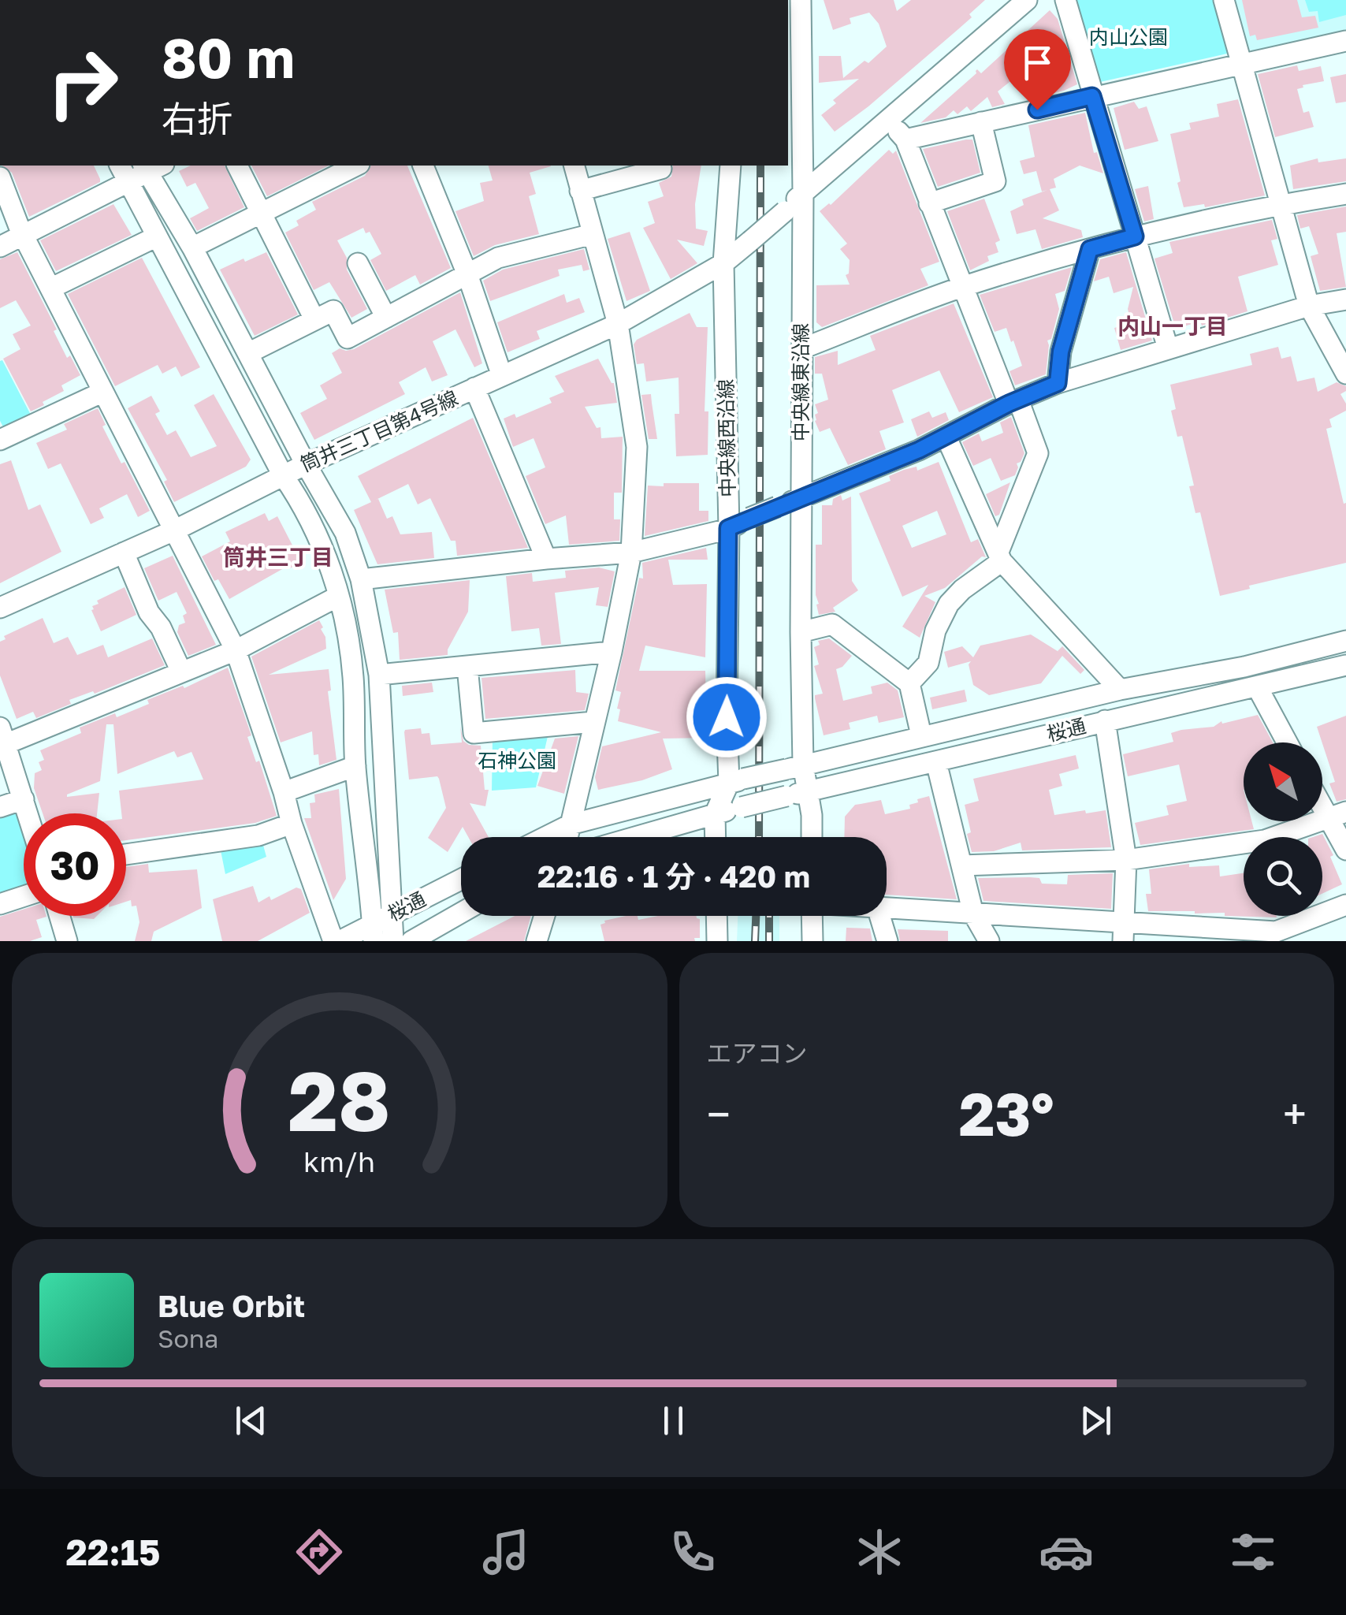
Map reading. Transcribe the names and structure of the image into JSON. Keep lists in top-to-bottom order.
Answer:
{
  "streets": {
    "street": [
      "中央線東沿線",
      "筒井三丁目第4号線",
      "中央線西沿線",
      "桜通"
    ]
  },
  "crossings": [
    ["中央線東沿線", "筒井三丁目第4号線"],
    ["中央線東沿線", "桜通"],
    ["筒井三丁目第4号線", "中央線西沿線"],
    ["中央線西沿線", "桜通"]
  ],
  "districts": ["内山一丁目", "筒井三丁目"],
  "parks": ["内山公園", "石神公園"],
  "north": "top left",
  "page": {
    "turn": ["80 m", "右折"],
    "limit": "30",
    "trip": "22:16 · 1 分 · 420 m",
    "tile": "エアコン",
    "heat": ["−", "23°", "+"],
    "song": ["Blue Orbit", "Sona"],
    "tabs": "22:15",
    "gauge": ["28", "km/h"]
  }
}
